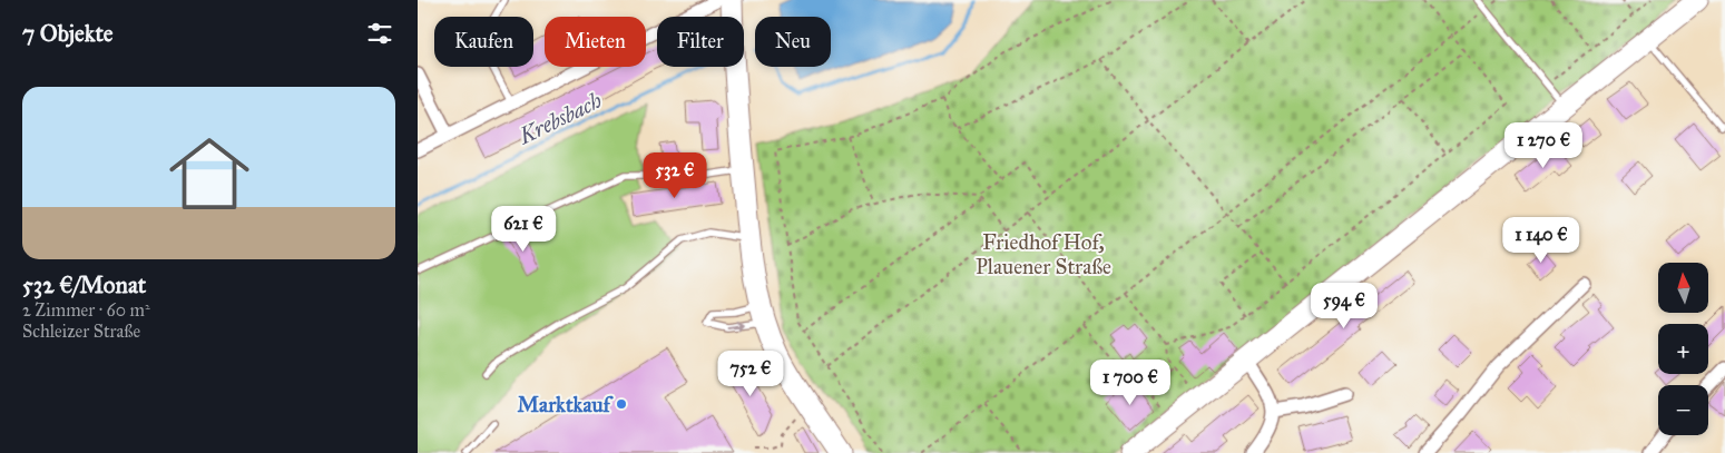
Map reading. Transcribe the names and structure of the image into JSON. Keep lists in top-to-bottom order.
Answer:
{
  "water": ["Krebsbach"],
  "parks": ["Friedhof Hof, Plauener Straße"],
  "places": ["Marktkauf"],
  "north": "top",
  "page": {
    "heading": "7 Objekte",
    "chip": [
      "Kaufen",
      "Mieten",
      "Filter",
      "Neu"
    ],
    "list": [
      {
        "name": "532 €/Monat",
        "note": "2 Zimmer · 60 m² · Schleizer Straße"
      }
    ],
    "price": [
      "1 270 €",
      "532 €",
      "621 €",
      "1 140 €",
      "594 €",
      "752 €",
      "1 700 €"
    ],
    "map_buttons": ["+", "−"]
  }
}
